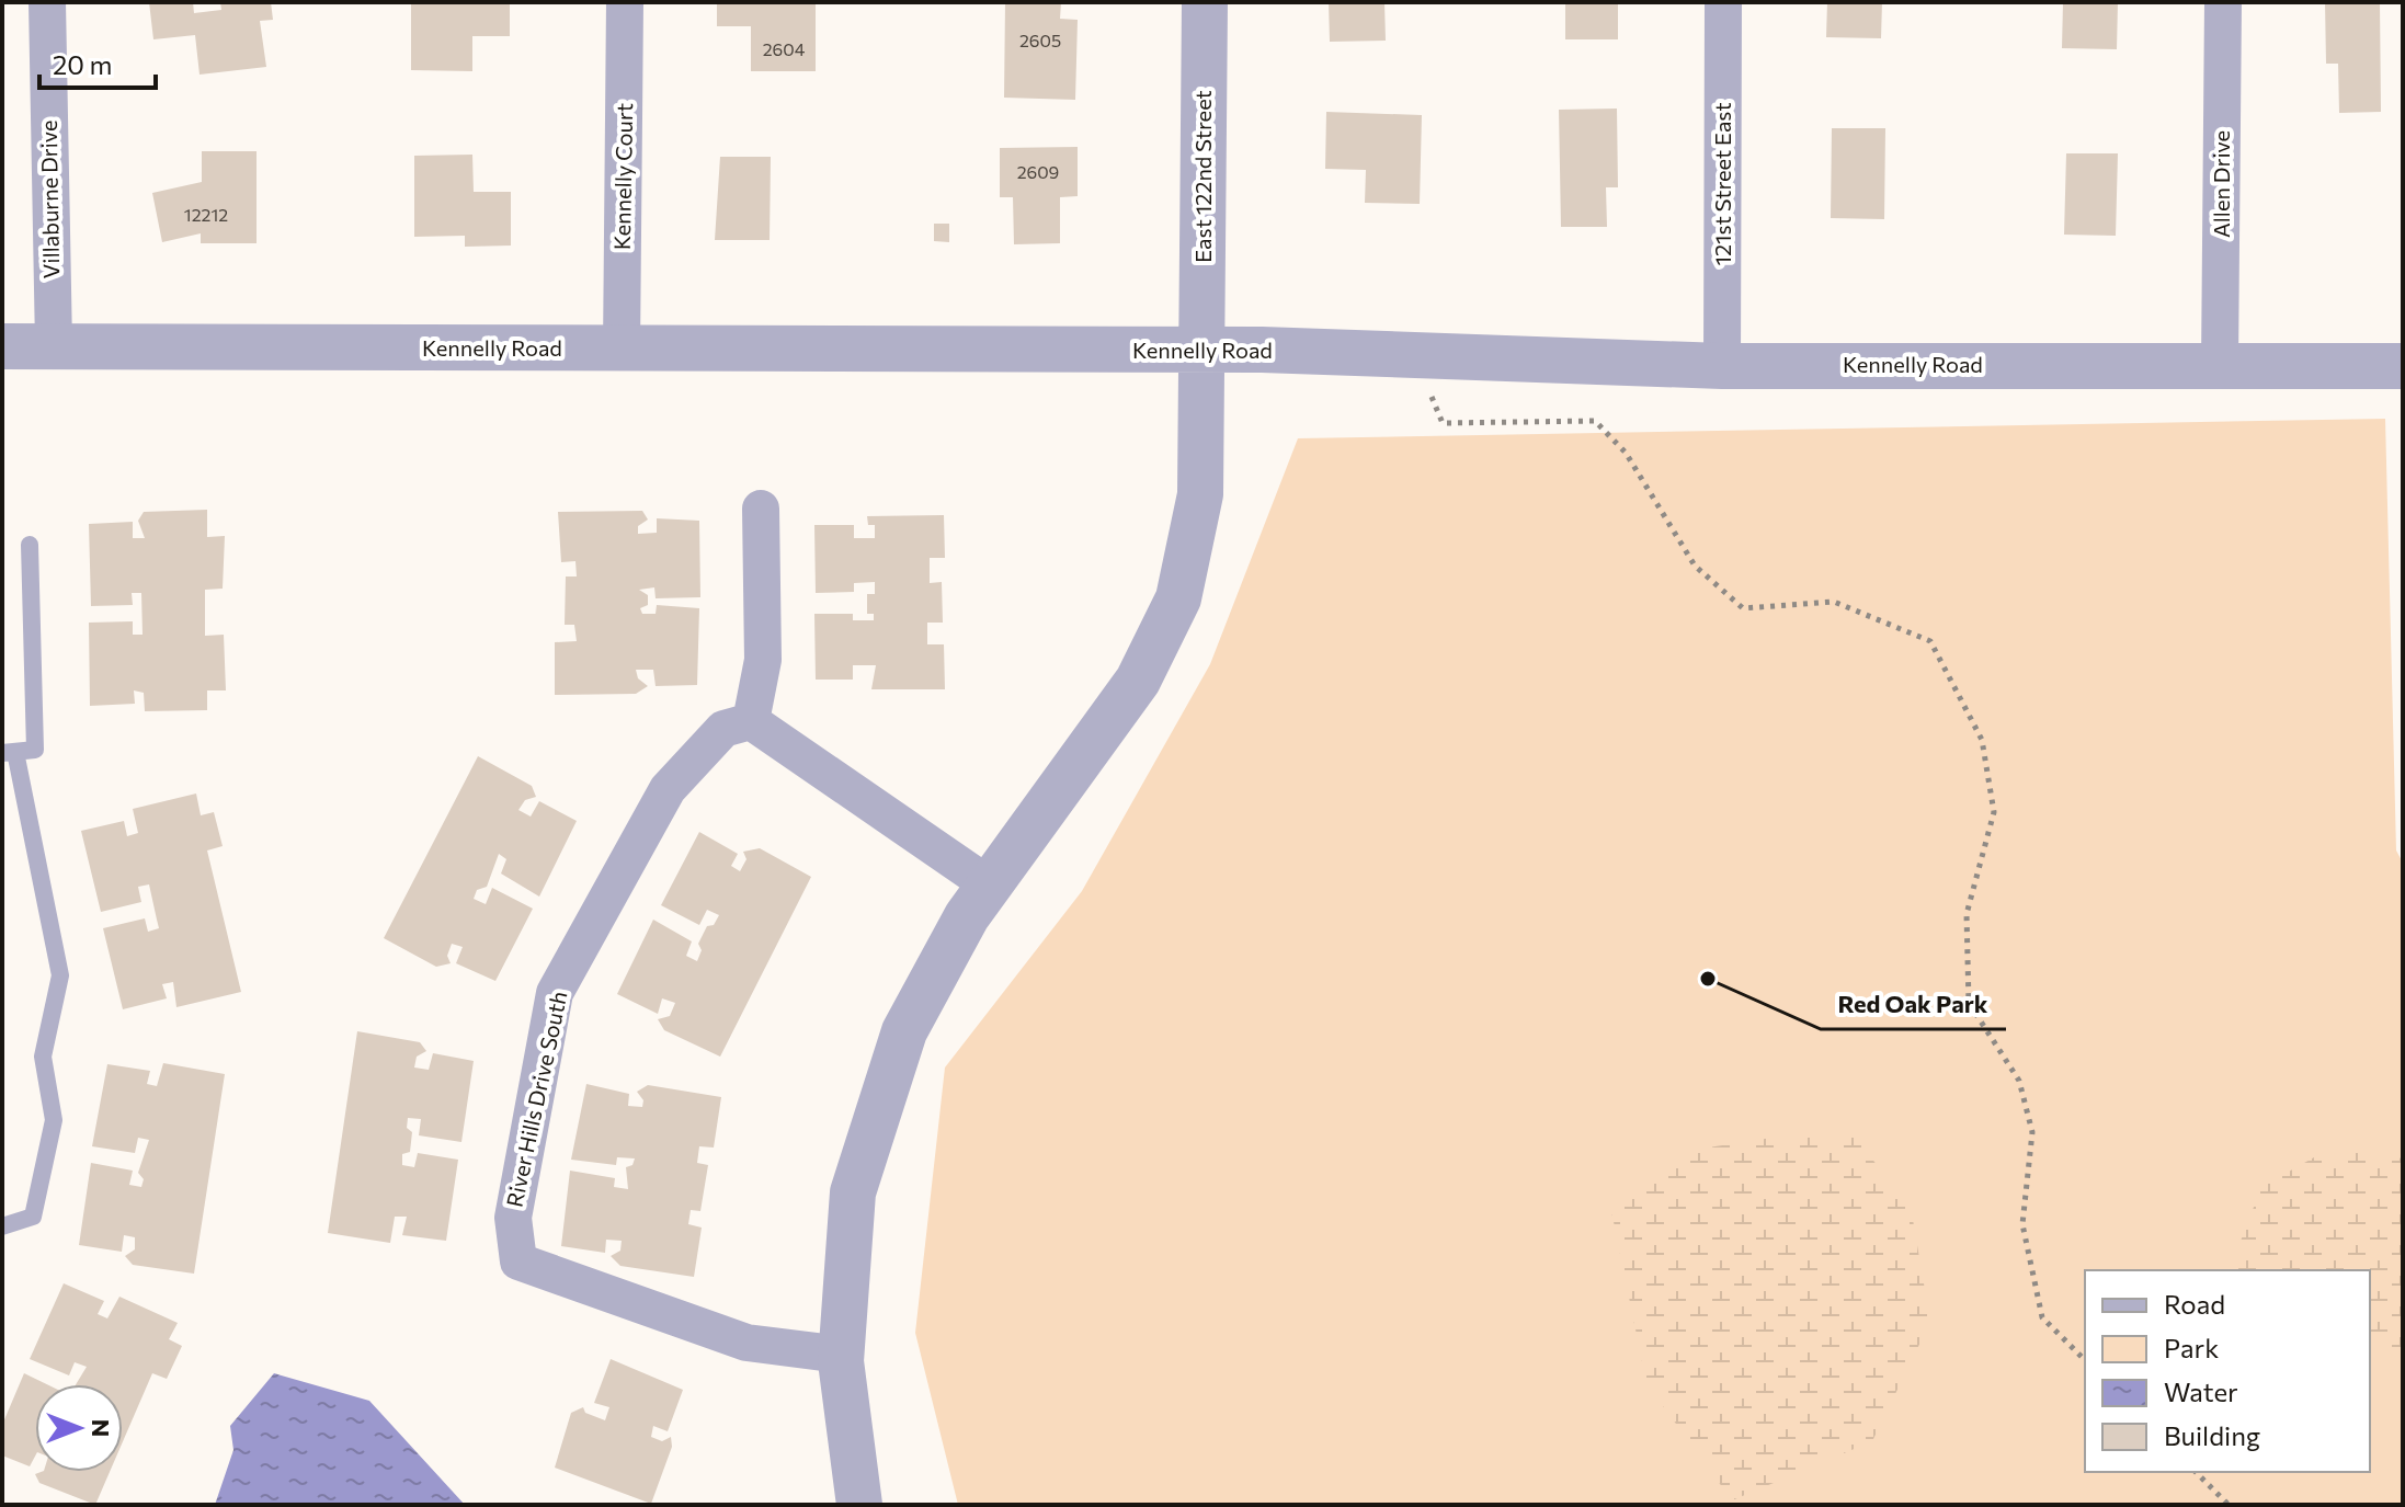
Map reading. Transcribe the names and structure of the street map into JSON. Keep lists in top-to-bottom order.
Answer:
{
  "streets": {
    "street": [
      "Kennelly Court",
      "East 122nd Street",
      "121st Street East",
      "Allen Drive",
      "Villaburne Drive",
      "Kennelly Road",
      "River Hills Drive South"
    ]
  },
  "crossings": [
    ["Kennelly Court", "Kennelly Road"],
    ["East 122nd Street", "Kennelly Road"],
    ["121st Street East", "Kennelly Road"],
    ["Allen Drive", "Kennelly Road"],
    ["Villaburne Drive", "Kennelly Road"]
  ],
  "places": ["Red Oak Park"],
  "house_numbers": [
    "2605",
    "2604",
    "2609",
    "12212"
  ],
  "legend": [
    "Road",
    "Park",
    "Water",
    "Building"
  ],
  "scale_bar": "20 m",
  "north": "right"
}
